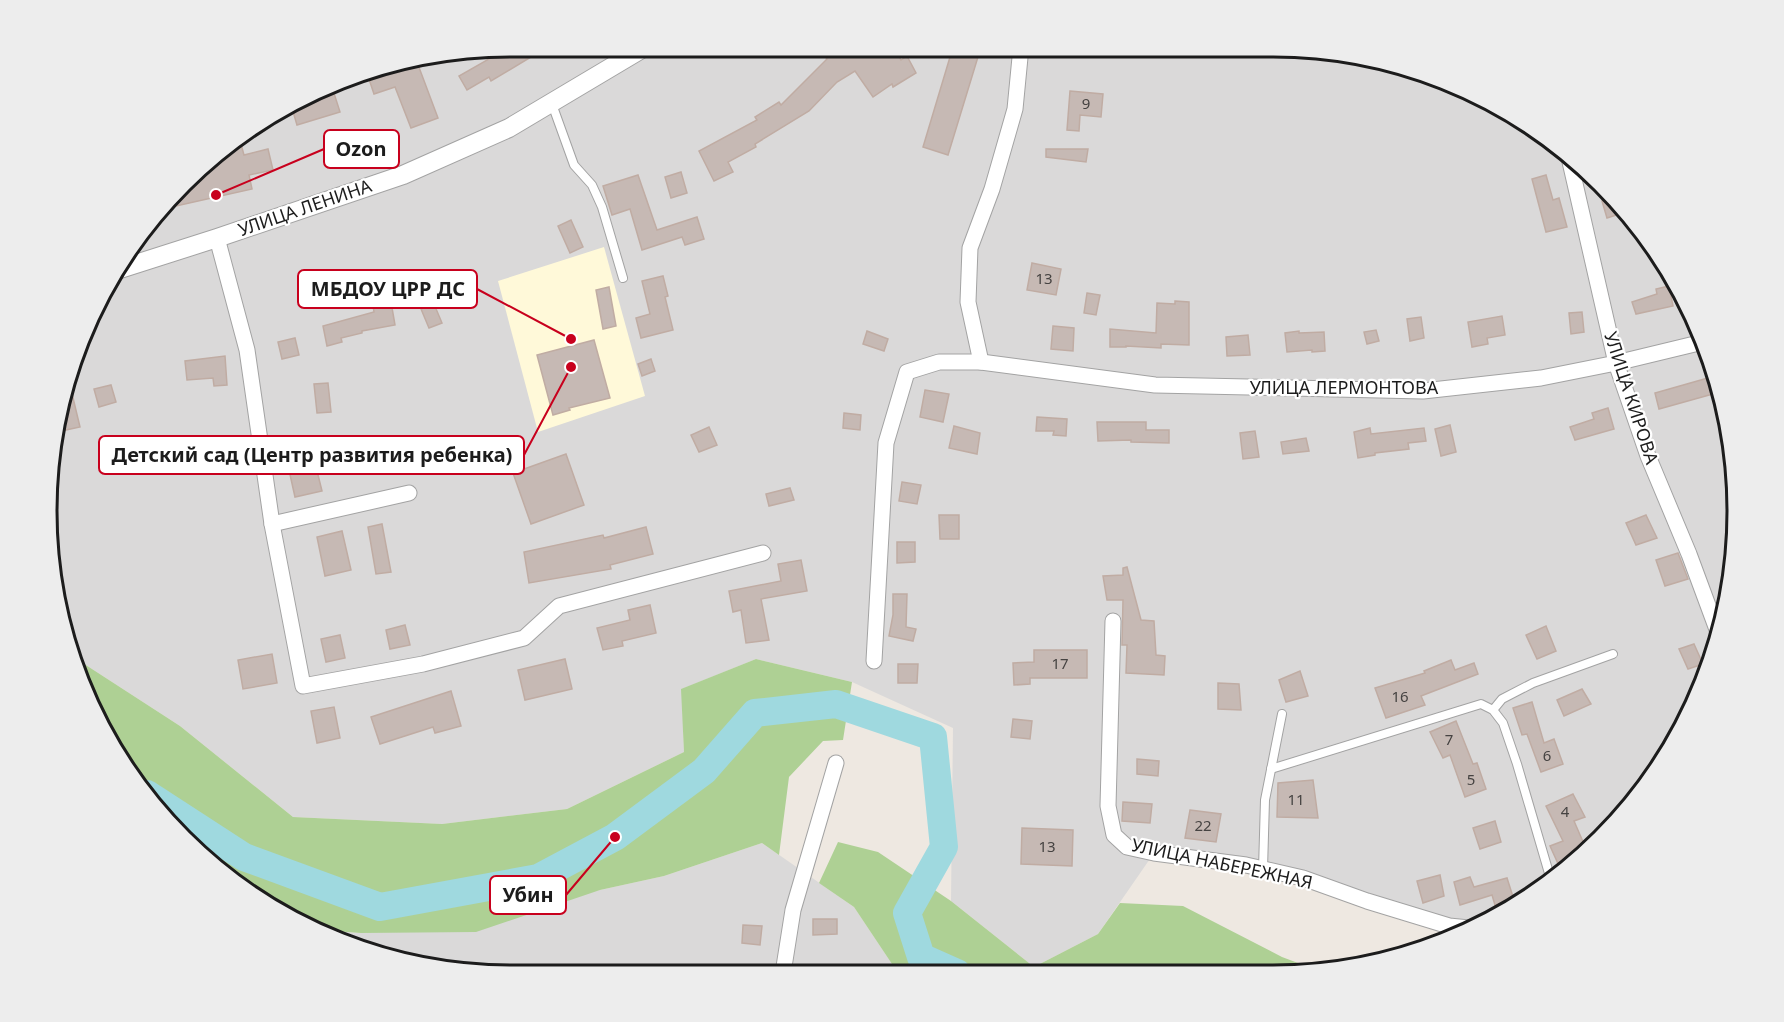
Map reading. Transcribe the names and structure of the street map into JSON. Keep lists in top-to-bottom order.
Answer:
{
  "streets": {
    "street": [
      "УЛИЦА ЛЕНИНА",
      "УЛИЦА ЛЕРМОНТОВА",
      "УЛИЦА КИРОВА",
      "УЛИЦА НАБЕРЕЖНАЯ"
    ]
  },
  "crossings": [
    ["УЛИЦА ЛЕРМОНТОВА", "УЛИЦА КИРОВА"]
  ],
  "places": [
    "Ozon",
    "МБДОУ ЦРР ДС",
    "Детский сад (Центр развития ребенка)",
    "Убин"
  ],
  "house_numbers": [
    "9",
    "13",
    "17",
    "16",
    "7",
    "6",
    "5",
    "11",
    "4",
    "22",
    "13"
  ]
}
